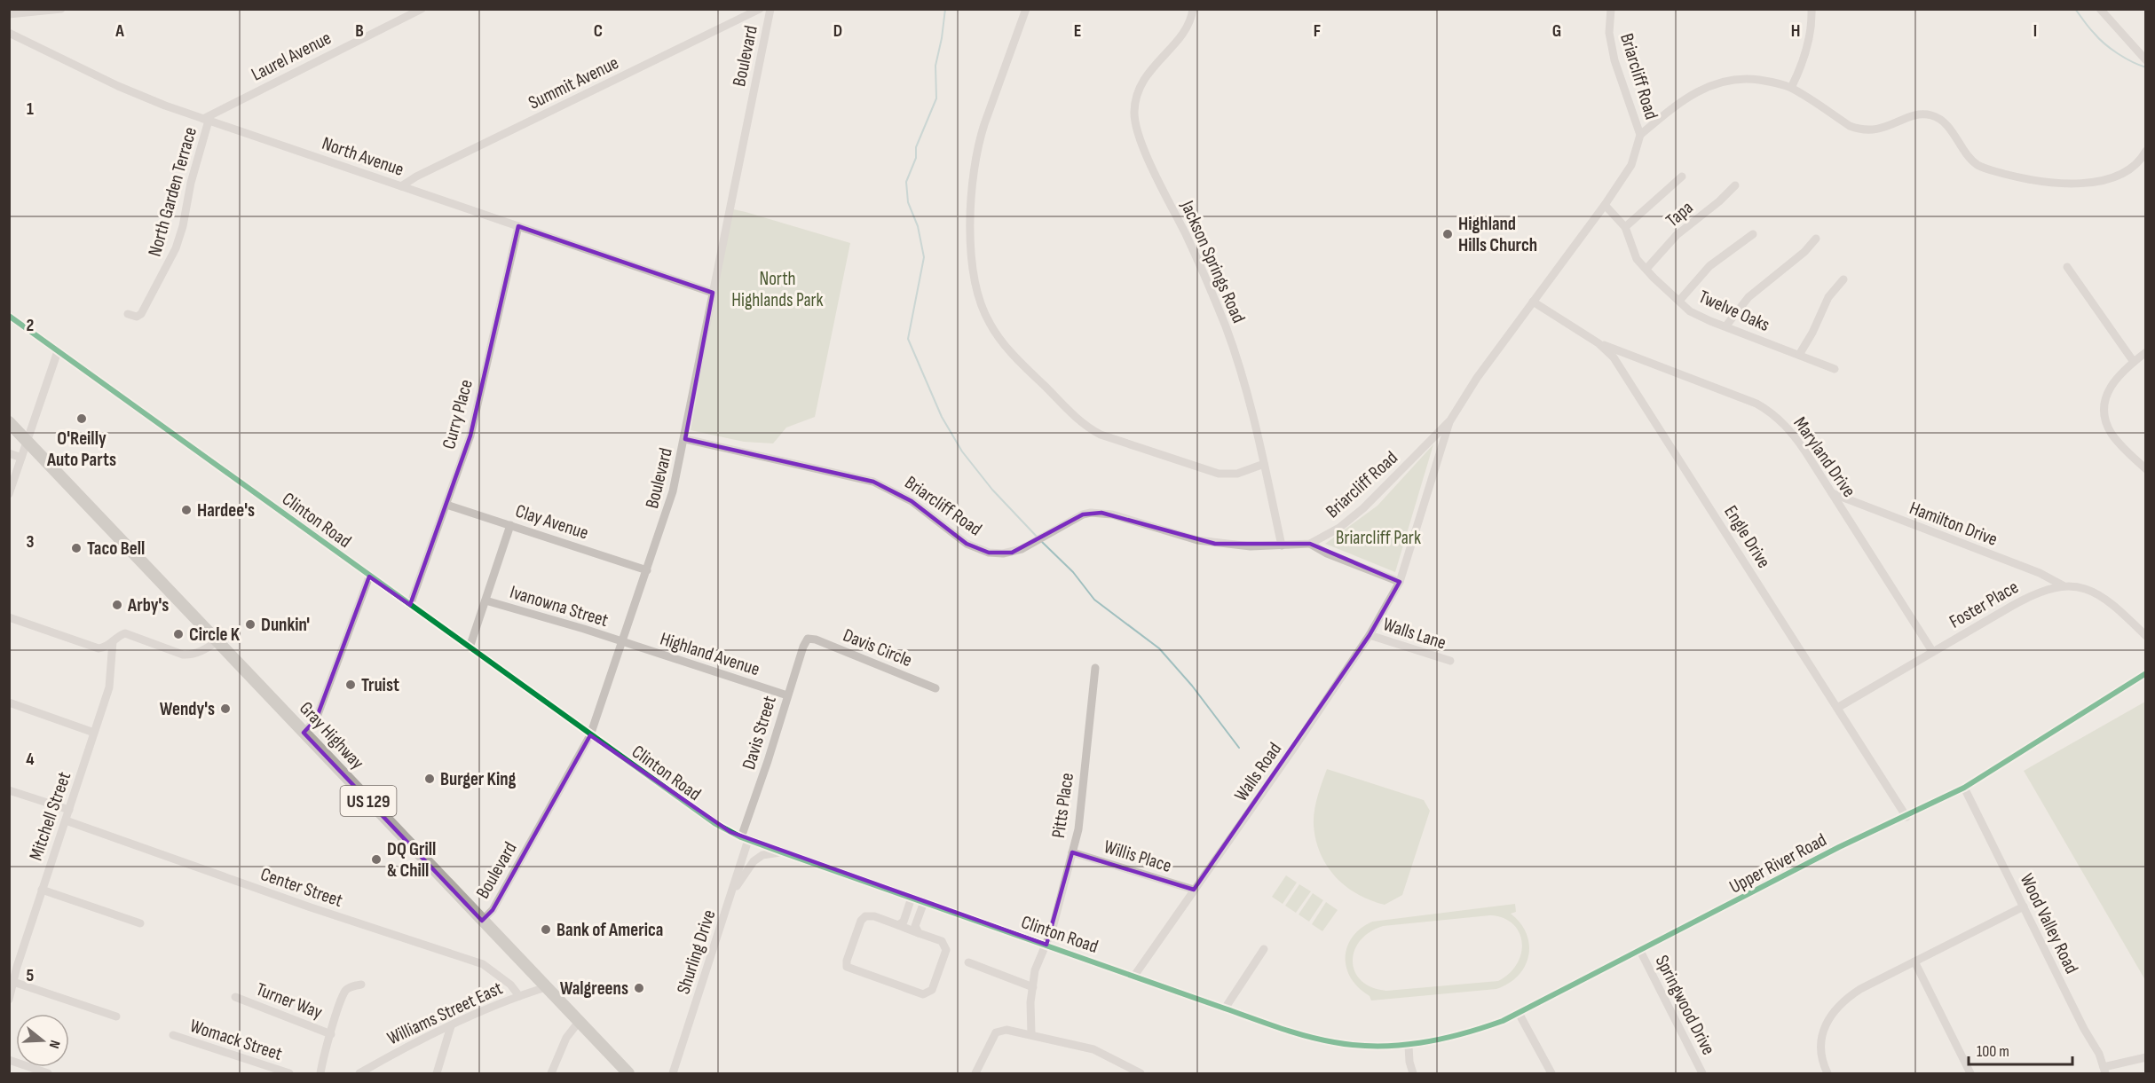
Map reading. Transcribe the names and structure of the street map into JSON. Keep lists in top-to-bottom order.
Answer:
{
  "streets": {
    "highway": ["Gray Highway", "US 129"],
    "street": [
      "Laurel Avenue",
      "Boulevard",
      "Briarcliff Road",
      "Summit Avenue",
      "North Avenue",
      "North Garden Terrace",
      "Tapa",
      "Jackson Springs Road",
      "Twelve Oaks",
      "Curry Place",
      "Maryland Drive",
      "Clinton Road",
      "Clay Avenue",
      "Hamilton Drive",
      "Engle Drive",
      "Foster Place",
      "Ivanowna Street",
      "Walls Lane",
      "Davis Circle",
      "Highland Avenue",
      "Davis Street",
      "Walls Road",
      "Pitts Place",
      "Mitchell Street",
      "Willis Place",
      "Upper River Road",
      "Center Street",
      "Wood Valley Road",
      "Shurling Drive",
      "Turner Way",
      "Springwood Drive",
      "Williams Street East",
      "Womack Street"
    ]
  },
  "crossings": [
    ["Laurel Avenue", "North Avenue"],
    ["Laurel Avenue", "North Garden Terrace"],
    ["Boulevard", "Briarcliff Road"],
    ["Boulevard", "North Avenue"],
    ["Boulevard", "Clinton Road"],
    ["Boulevard", "Clay Avenue"],
    ["Boulevard", "Ivanowna Street"],
    ["Boulevard", "Highland Avenue"],
    ["Boulevard", "Gray Highway"],
    ["Briarcliff Road", "Jackson Springs Road"],
    ["Briarcliff Road", "Twelve Oaks"],
    ["Briarcliff Road", "Engle Drive"],
    ["Briarcliff Road", "Walls Road"],
    ["Summit Avenue", "North Avenue"],
    ["North Avenue", "North Garden Terrace"],
    ["North Avenue", "Curry Place"],
    ["Tapa", "Twelve Oaks"],
    ["Curry Place", "Clinton Road"],
    ["Curry Place", "Clay Avenue"],
    ["Maryland Drive", "Hamilton Drive"],
    ["Maryland Drive", "Engle Drive"],
    ["Maryland Drive", "Foster Place"],
    ["Clinton Road", "Davis Street"],
    ["Clinton Road", "Walls Road"],
    ["Clinton Road", "Pitts Place"],
    ["Clinton Road", "Upper River Road"],
    ["Clinton Road", "Shurling Drive"],
    ["Hamilton Drive", "Foster Place"],
    ["Engle Drive", "Foster Place"],
    ["Engle Drive", "Upper River Road"],
    ["Ivanowna Street", "Highland Avenue"],
    ["Walls Lane", "Walls Road"],
    ["Davis Circle", "Davis Street"],
    ["Highland Avenue", "Davis Street"],
    ["Davis Street", "Shurling Drive"],
    ["Gray Highway", "Williams Street East"],
    ["Walls Road", "Willis Place"],
    ["Pitts Place", "Willis Place"],
    ["Mitchell Street", "Center Street"],
    ["Upper River Road", "Wood Valley Road"],
    ["Upper River Road", "Springwood Drive"],
    ["Center Street", "Williams Street East"]
  ],
  "parks": ["North Highlands Park", "Briarcliff Park"],
  "places": [
    "Highland Hills Church",
    "O'Reilly Auto Parts",
    "Hardee's",
    "Taco Bell",
    "Arby's",
    "Dunkin'",
    "Circle K",
    "Truist",
    "Wendy's",
    "Burger King",
    "DQ Grill & Chill",
    "Bank of America",
    "Walgreens"
  ],
  "scale_bar": "100 m",
  "north": "right",
  "grid": {
    "columns": [
      "A",
      "B",
      "C",
      "D",
      "E",
      "F",
      "G",
      "H",
      "I"
    ],
    "rows": [
      "1",
      "2",
      "3",
      "4",
      "5"
    ]
  }
}
